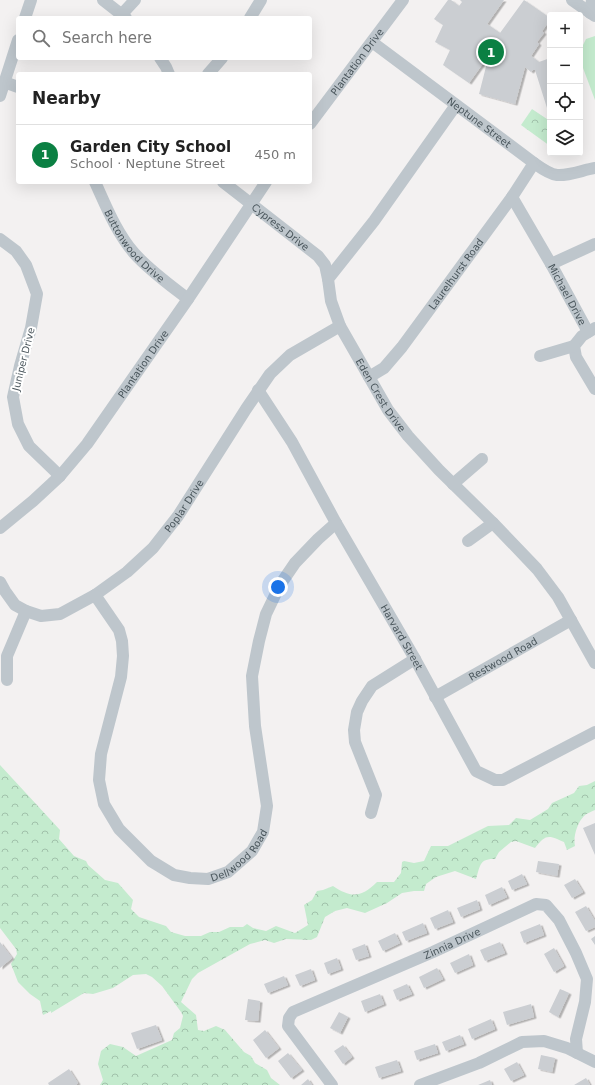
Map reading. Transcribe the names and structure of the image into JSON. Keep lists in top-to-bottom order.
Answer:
{
  "streets": {
    "street": [
      "Plantation Drive",
      "Neptune Street",
      "Cypress Drive",
      "Buttonwood Drive",
      "Laurelhurst Road",
      "Michael Drive",
      "Juniper Drive",
      "Eden Crest Drive",
      "Poplar Drive",
      "Harvard Street",
      "Restwood Road",
      "Dellwood Road",
      "Zinnia Drive"
    ]
  },
  "crossings": [
    ["Plantation Drive", "Neptune Street"],
    ["Plantation Drive", "Cypress Drive"],
    ["Plantation Drive", "Buttonwood Drive"],
    ["Plantation Drive", "Juniper Drive"],
    ["Neptune Street", "Laurelhurst Road"],
    ["Cypress Drive", "Eden Crest Drive"],
    ["Laurelhurst Road", "Michael Drive"],
    ["Laurelhurst Road", "Eden Crest Drive"],
    ["Eden Crest Drive", "Poplar Drive"],
    ["Eden Crest Drive", "Restwood Road"],
    ["Poplar Drive", "Harvard Street"],
    ["Poplar Drive", "Dellwood Road"],
    ["Harvard Street", "Restwood Road"],
    ["Harvard Street", "Dellwood Road"]
  ],
  "page": {
    "map_buttons": ["+", "−"],
    "search": "Search here",
    "pins": "1",
    "heading": "Nearby",
    "list": [
      {
        "mark": "1",
        "name": "Garden City School",
        "note": "School · Neptune Street",
        "value": "450 m"
      }
    ]
  }
}
